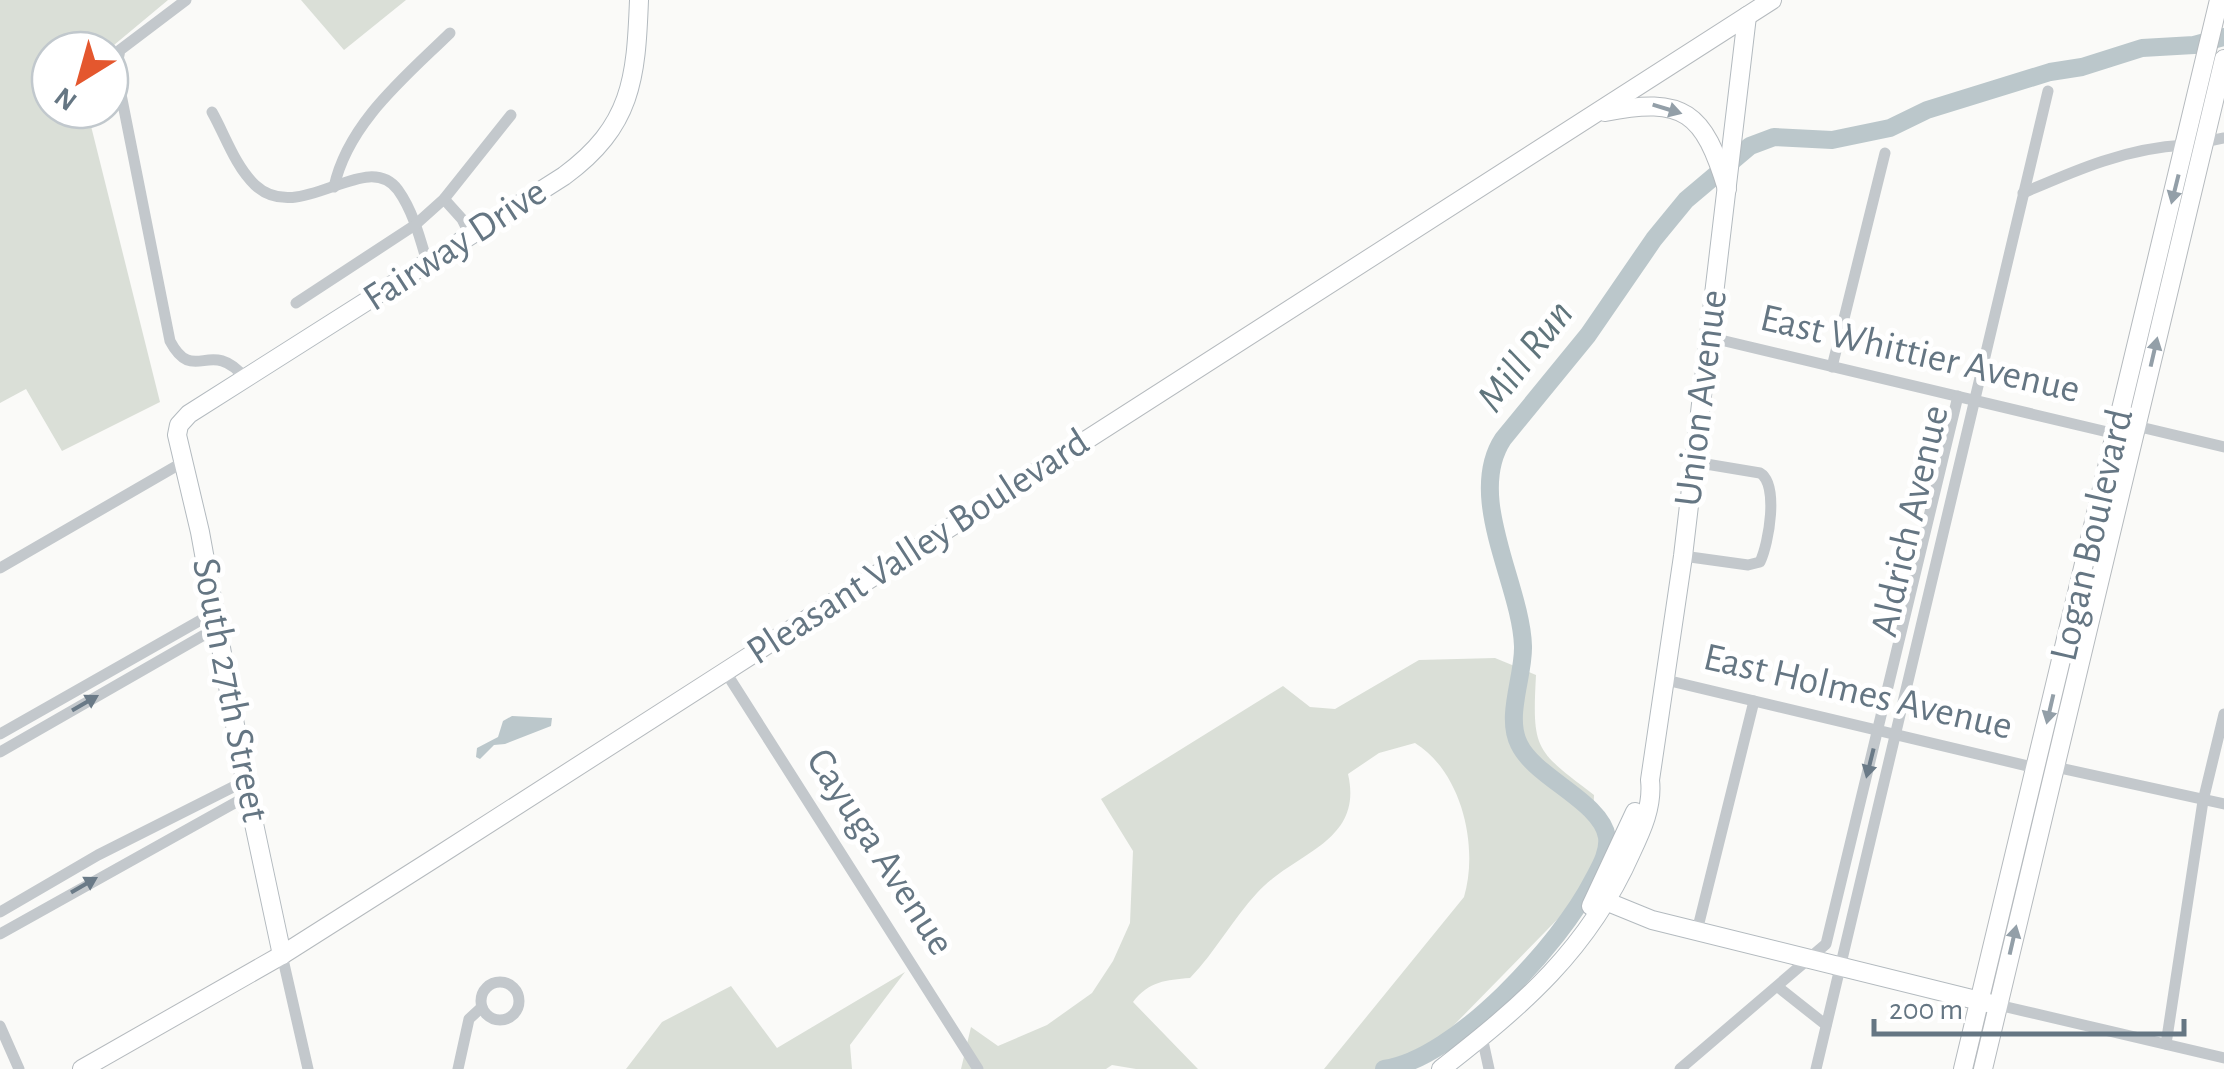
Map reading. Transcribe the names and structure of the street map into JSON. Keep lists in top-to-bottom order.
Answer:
{
  "streets": {
    "main road": [
      "Fairway Drive",
      "Union Avenue",
      "Logan Boulevard",
      "Pleasant Valley Boulevard",
      "South 27th Street"
    ],
    "street": [
      "East Whittier Avenue",
      "Aldrich Avenue",
      "East Holmes Avenue",
      "Cayuga Avenue"
    ]
  },
  "crossings": [
    ["Fairway Drive", "South 27th Street"],
    ["East Whittier Avenue", "Union Avenue"],
    ["East Whittier Avenue", "Aldrich Avenue"],
    ["East Whittier Avenue", "Logan Boulevard"],
    ["Union Avenue", "Pleasant Valley Boulevard"],
    ["Union Avenue", "East Holmes Avenue"],
    ["Aldrich Avenue", "East Holmes Avenue"],
    ["Logan Boulevard", "East Holmes Avenue"],
    ["Pleasant Valley Boulevard", "South 27th Street"],
    ["Pleasant Valley Boulevard", "Cayuga Avenue"]
  ],
  "water": ["Mill Run"],
  "scale_bar": "200 m",
  "north": "bottom left"
}
